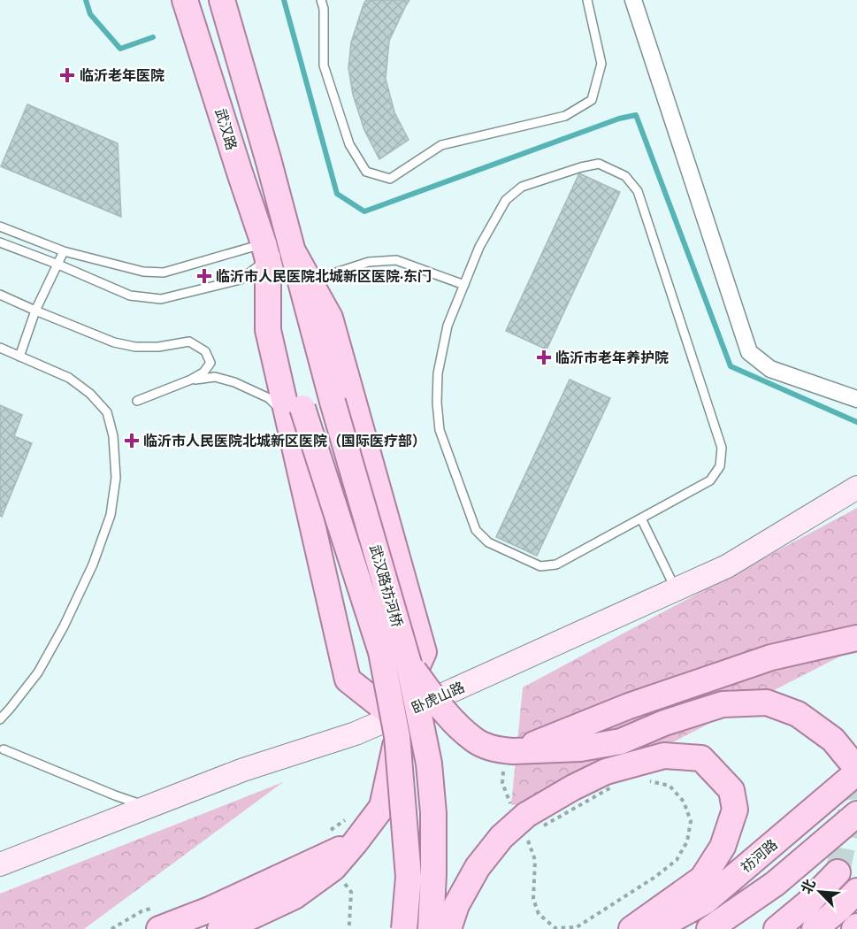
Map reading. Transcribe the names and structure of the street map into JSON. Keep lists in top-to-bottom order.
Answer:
{
  "streets": {
    "main road": ["武汉路", "武汉路祊河桥", "祊河路"],
    "street": ["卧虎山路"]
  },
  "crossings": [
    ["武汉路", "武汉路祊河桥"],
    ["武汉路祊河桥", "卧虎山路"]
  ],
  "places": {
    "health": [
      "临沂老年医院",
      "临沂市人民医院北城新区医院·东门",
      "临沂市老年养护院",
      "临沂市人民医院北城新区医院（国际医疗部）"
    ]
  },
  "north": "top left"
}
